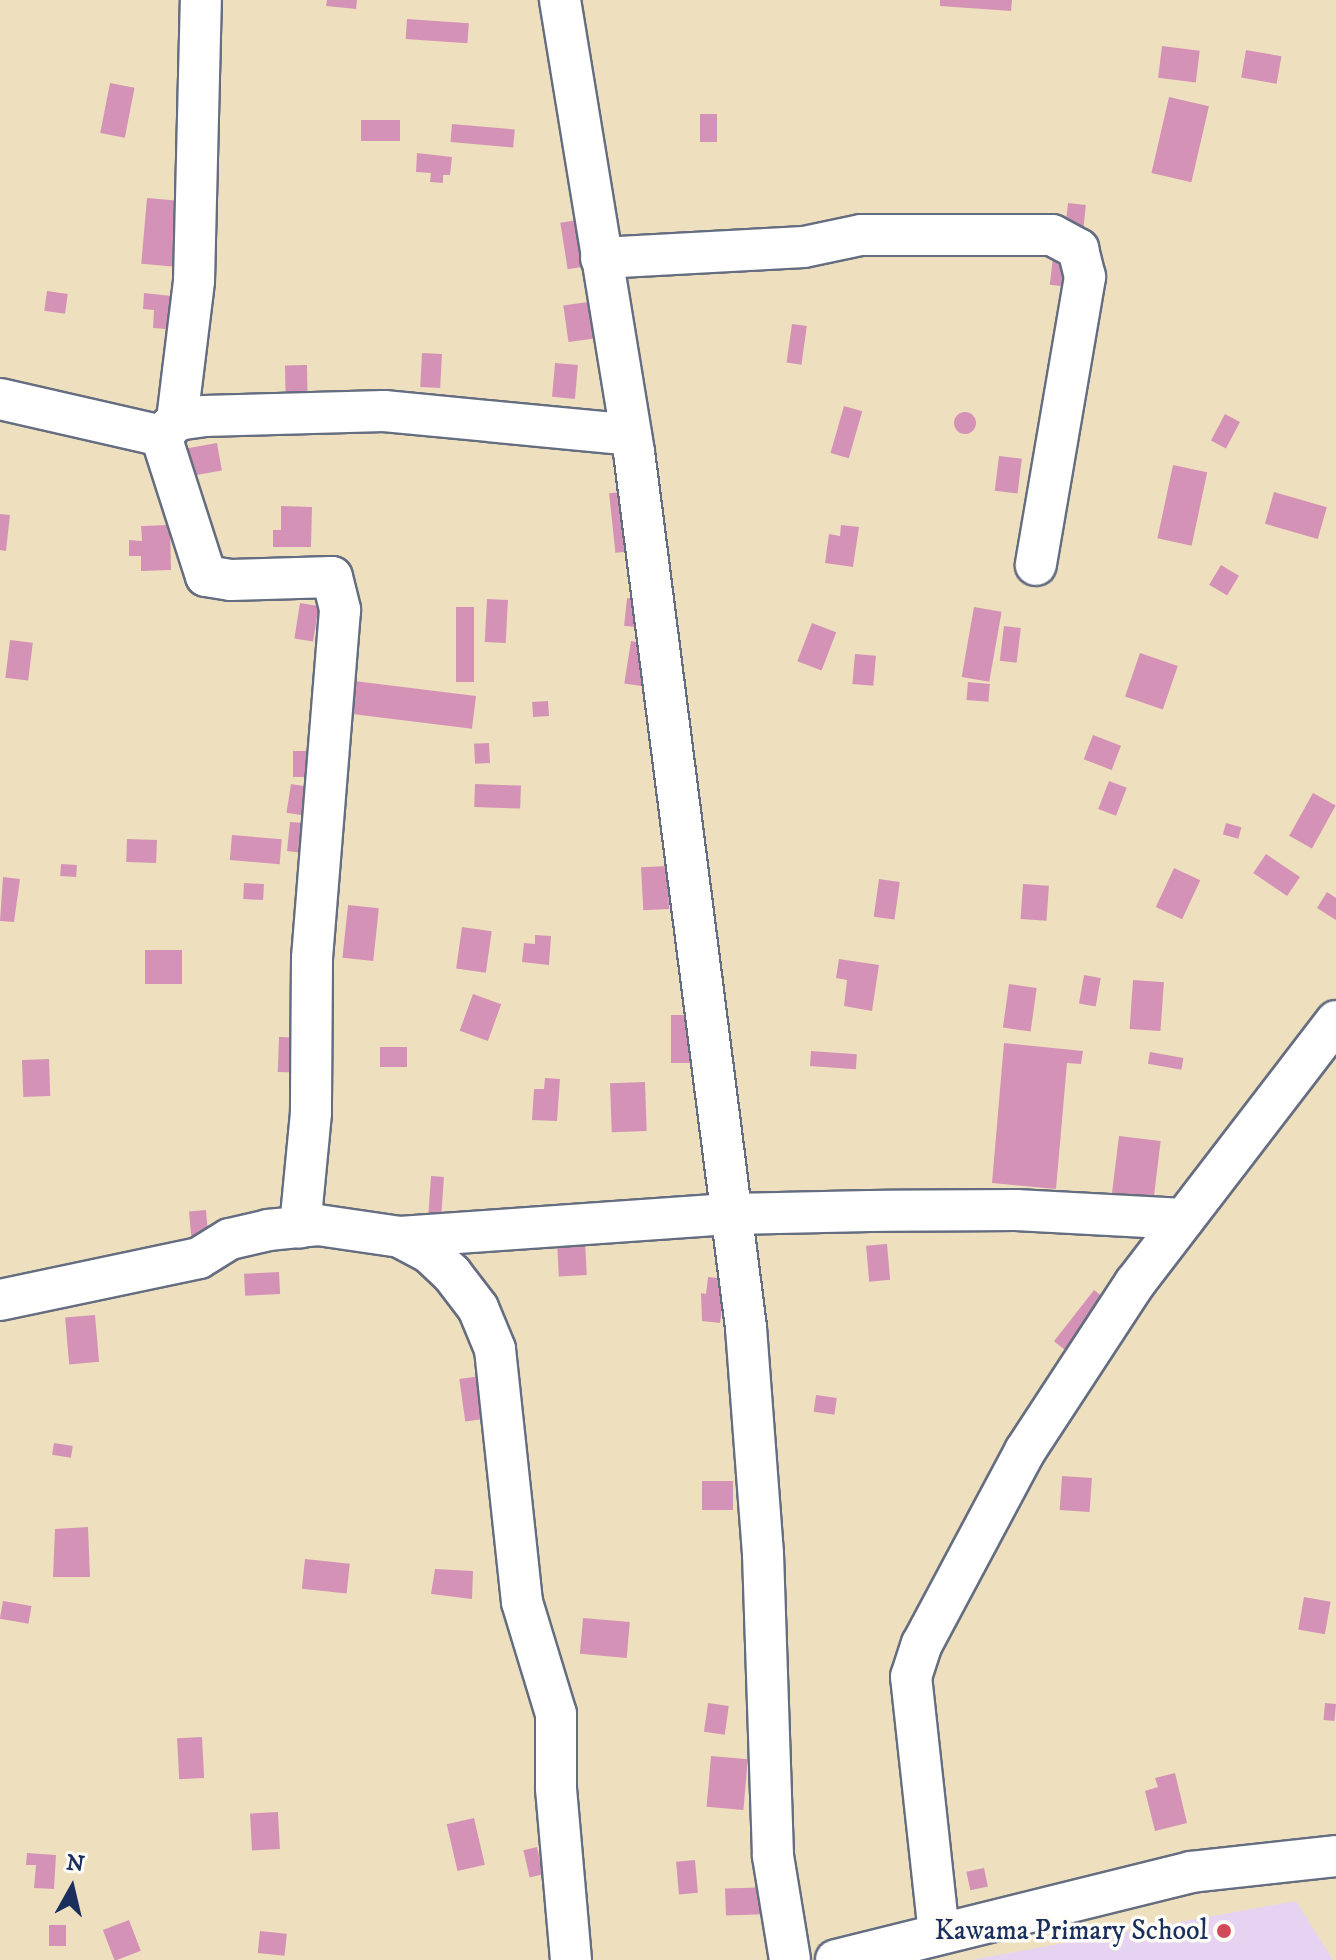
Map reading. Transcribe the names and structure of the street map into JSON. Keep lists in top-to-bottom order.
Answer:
{
  "places": ["Kawama Primary School"],
  "north": "top"
}
